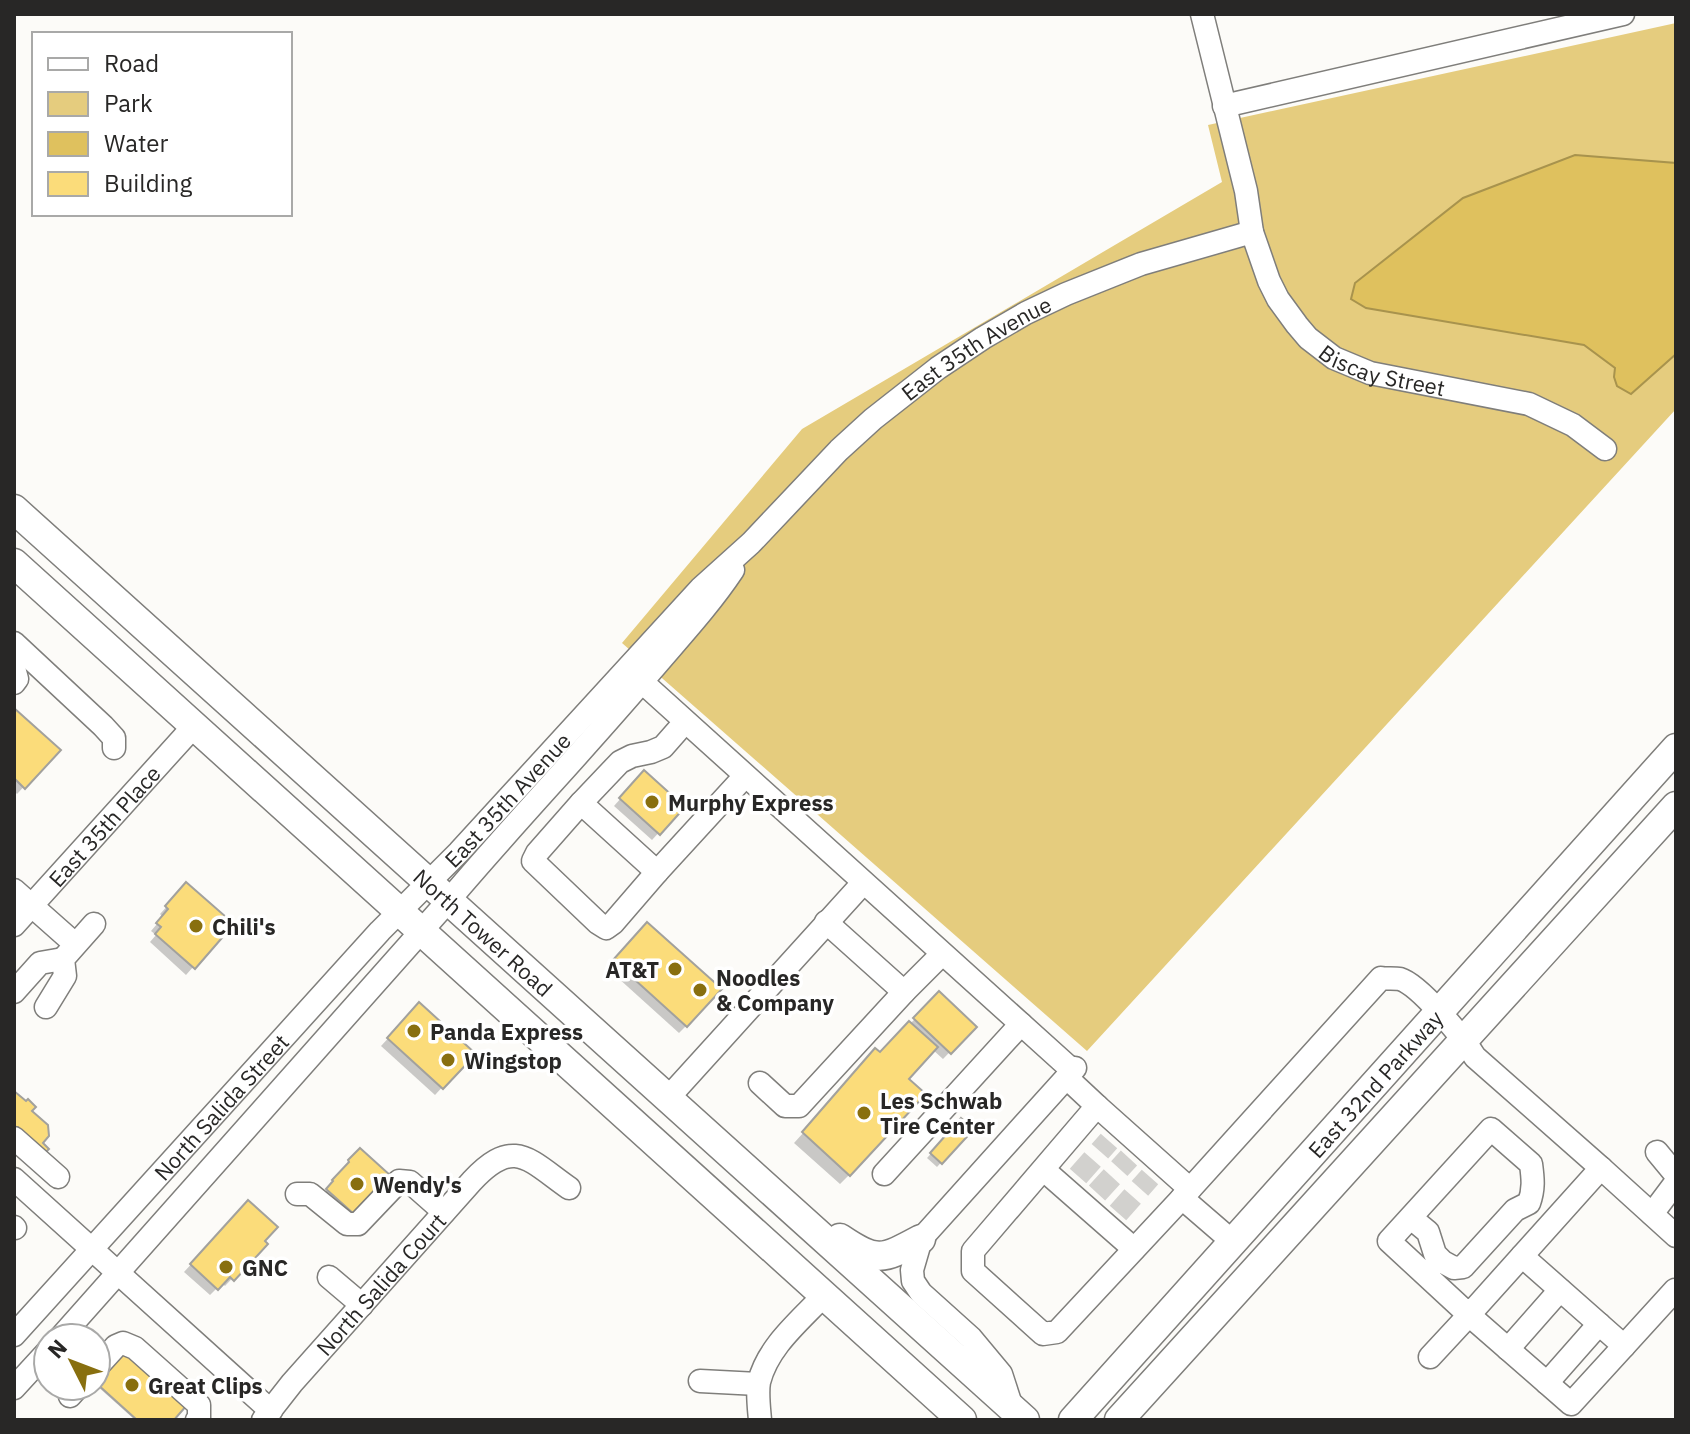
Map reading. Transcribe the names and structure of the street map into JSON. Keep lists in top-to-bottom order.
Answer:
{
  "streets": {
    "main road": ["North Tower Road", "East 32nd Parkway"],
    "street": [
      "East 35th Avenue",
      "Biscay Street",
      "East 35th Place",
      "North Salida Street",
      "North Salida Court"
    ]
  },
  "crossings": [
    ["East 35th Avenue", "Biscay Street"],
    ["East 35th Avenue", "North Tower Road"],
    ["East 35th Avenue", "North Salida Street"],
    ["East 35th Place", "North Tower Road"],
    ["North Tower Road", "North Salida Street"],
    ["North Salida Street", "North Salida Court"]
  ],
  "places": [
    "Murphy Express",
    "Chili's",
    "AT&T",
    "Noodles & Company",
    "Panda Express",
    "Wingstop",
    "Les Schwab Tire Center",
    "Wendy's",
    "GNC",
    "Great Clips"
  ],
  "legend": [
    "Road",
    "Park",
    "Water",
    "Building"
  ],
  "north": "top left"
}
